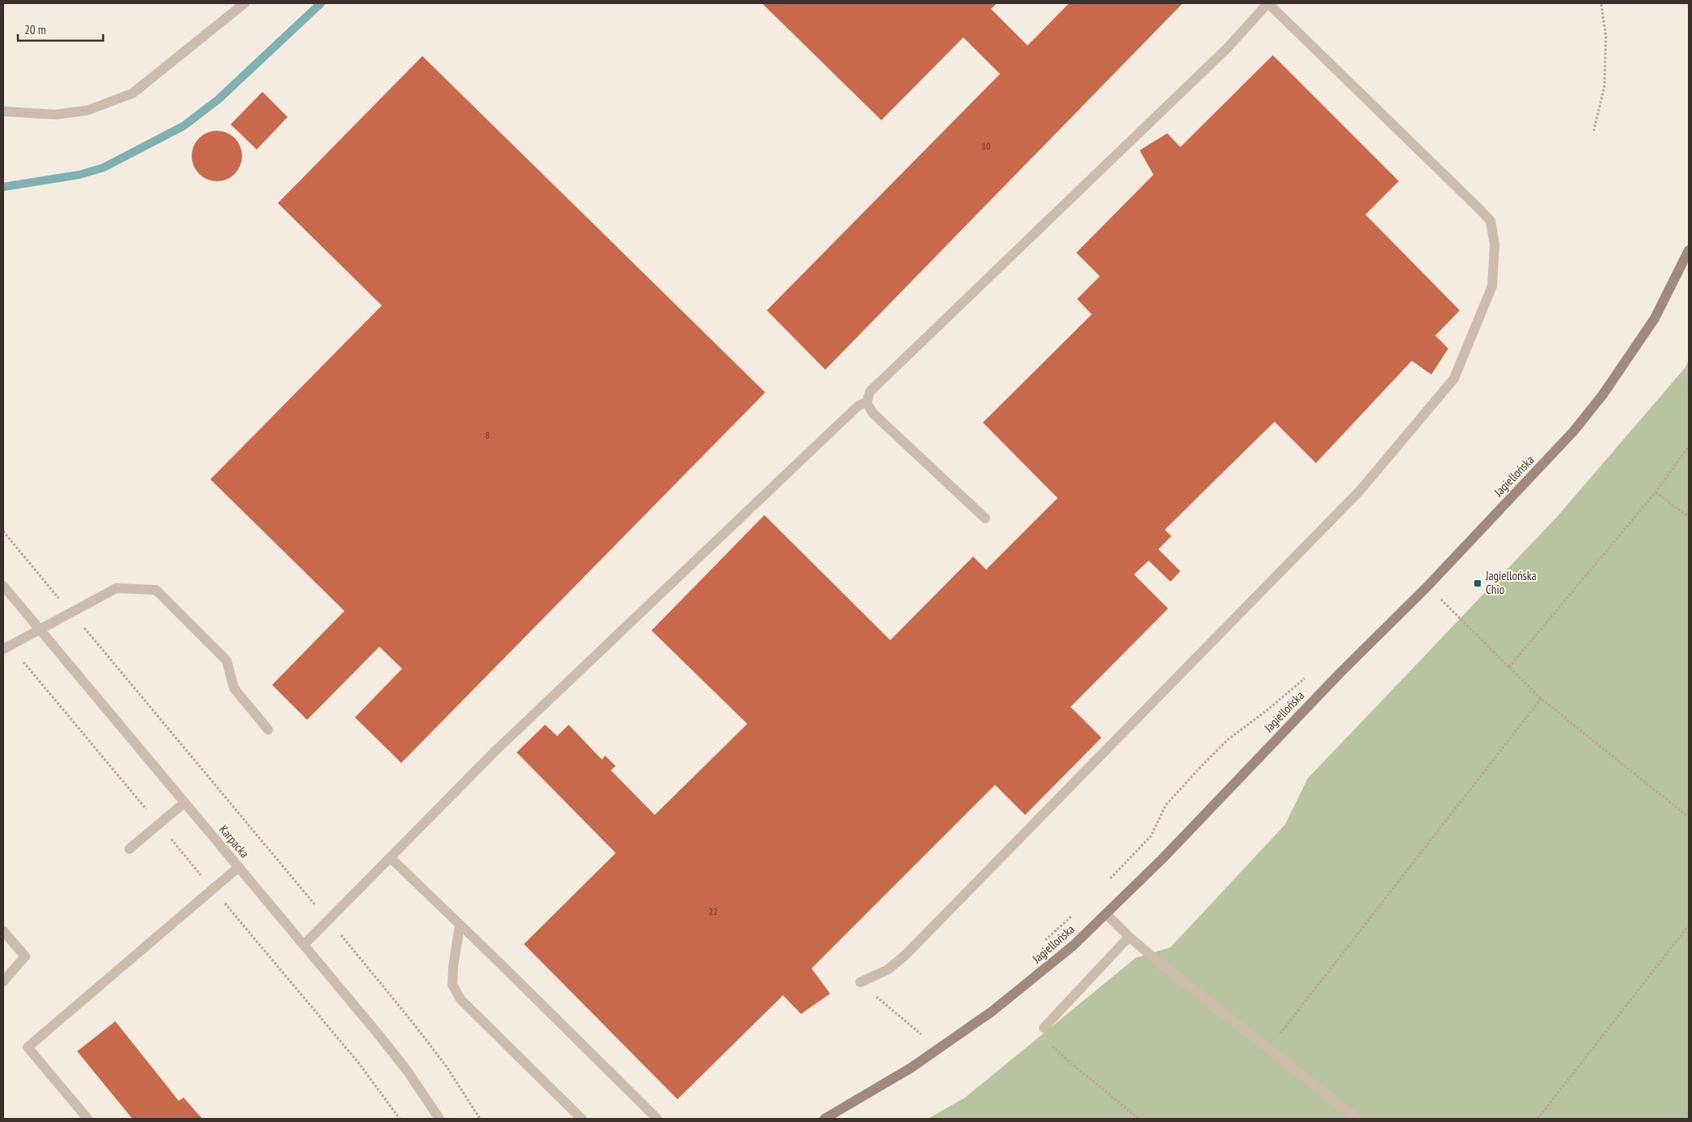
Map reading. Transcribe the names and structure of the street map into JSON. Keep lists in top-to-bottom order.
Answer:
{
  "streets": {
    "street": ["Jagiellońska", "Karpacka"]
  },
  "places": {
    "transit": ["Jagiellońska Chio"]
  },
  "house_numbers": ["10", "8", "22"],
  "scale_bar": "20 m"
}
